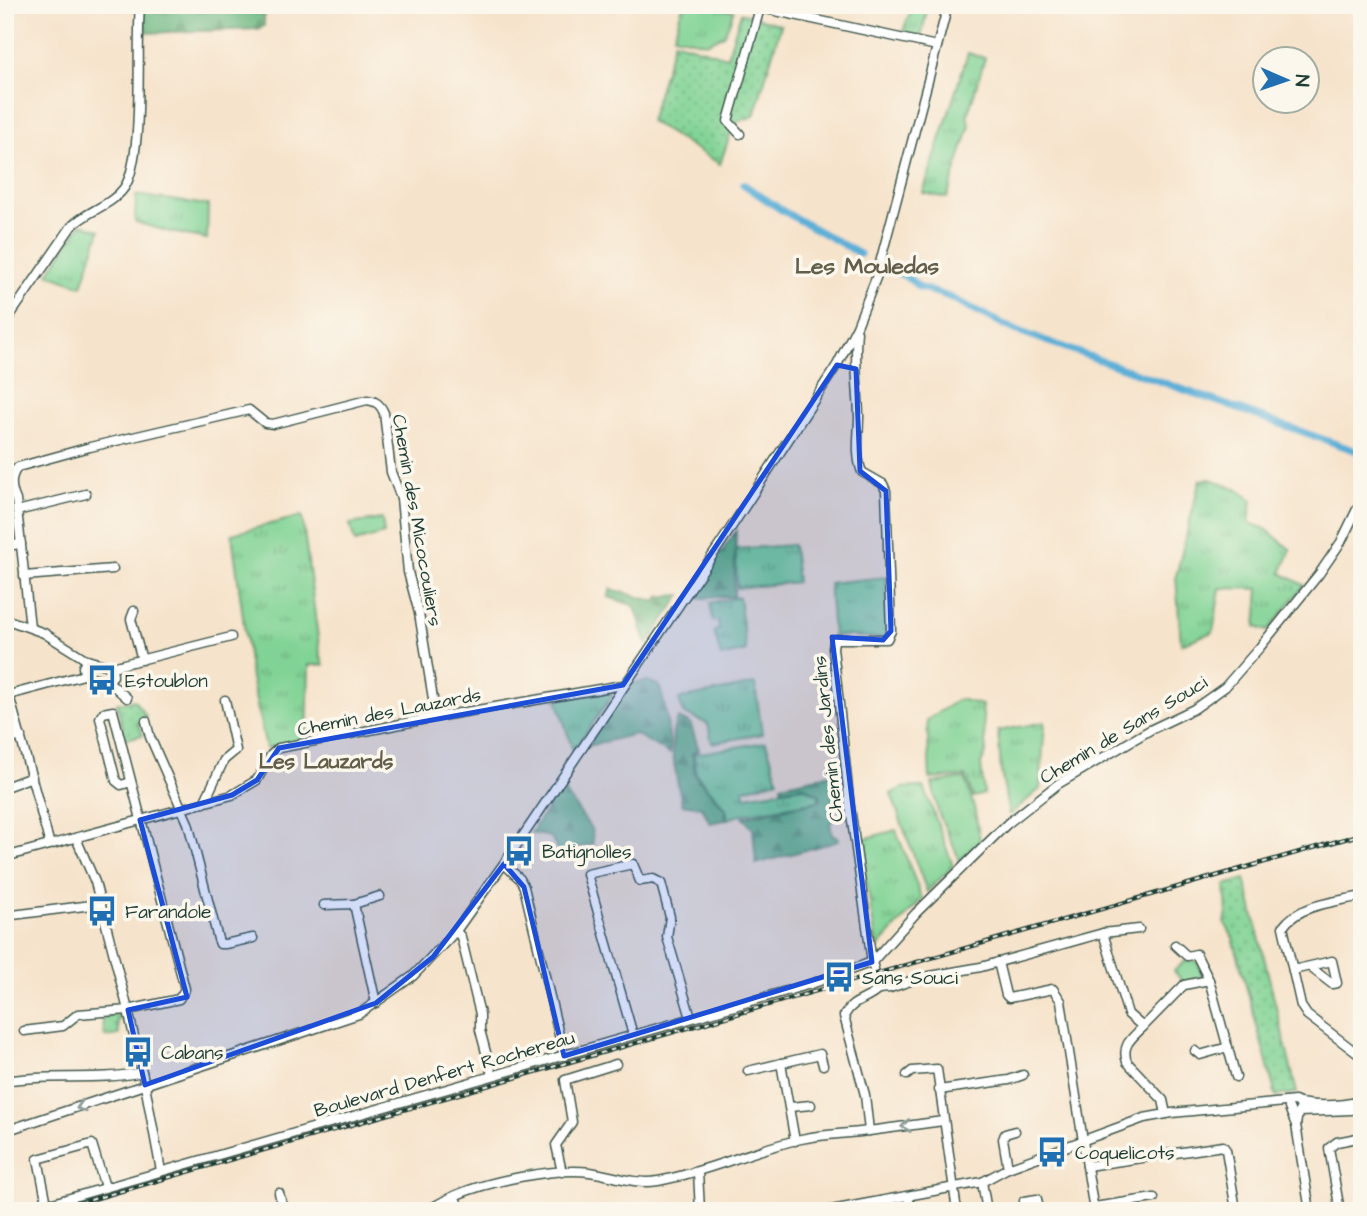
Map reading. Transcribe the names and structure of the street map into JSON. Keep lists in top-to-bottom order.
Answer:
{
  "streets": {
    "street": [
      "Chemin des Micocouliers",
      "Chemin des Lauzards",
      "Chemin de Sans Souci",
      "Chemin des Jardins",
      "Boulevard Denfert Rochereau"
    ]
  },
  "crossings": [
    ["Chemin des Micocouliers", "Chemin des Lauzards"],
    ["Chemin de Sans Souci", "Chemin des Jardins"],
    ["Chemin de Sans Souci", "Boulevard Denfert Rochereau"],
    ["Chemin des Jardins", "Boulevard Denfert Rochereau"]
  ],
  "districts": ["Les Mouledas", "Les Lauzards"],
  "places": {
    "bus stop": [
      "Estoublon",
      "Batignolles",
      "Farandole",
      "Sans Souci",
      "Cabans",
      "Coquelicots"
    ]
  },
  "north": "right"
}
